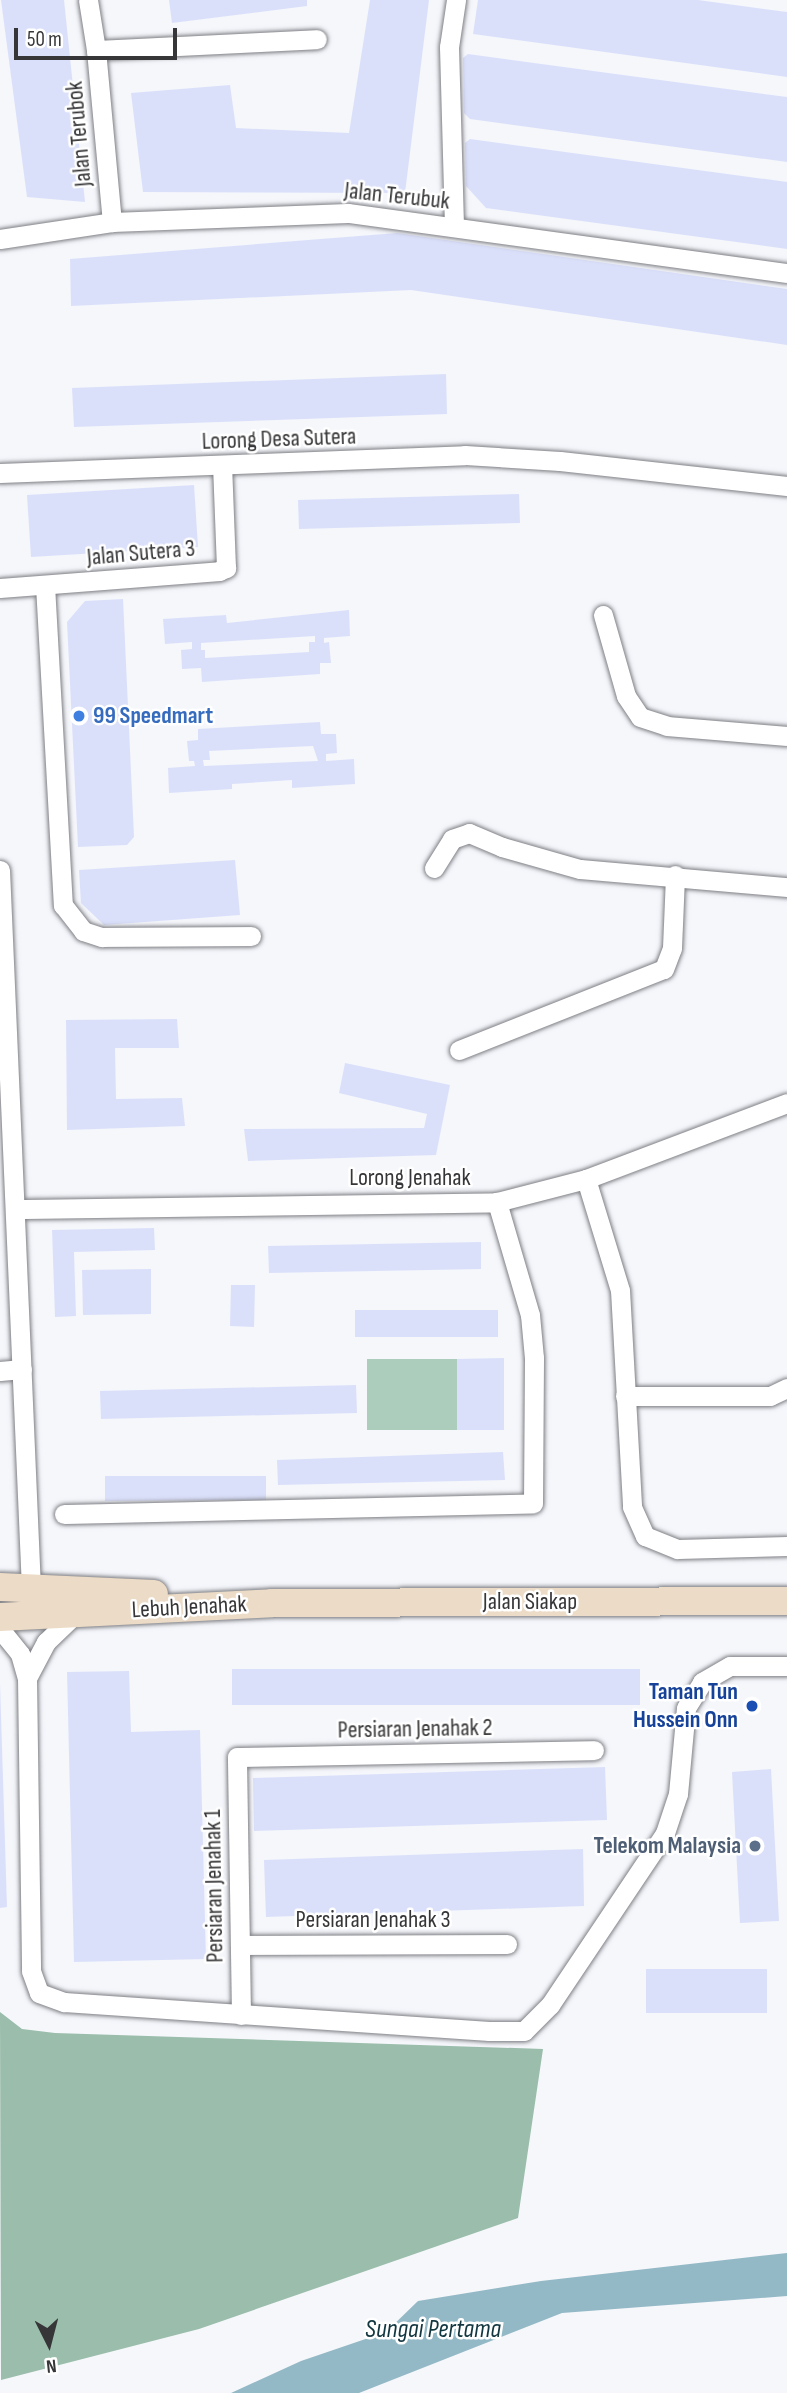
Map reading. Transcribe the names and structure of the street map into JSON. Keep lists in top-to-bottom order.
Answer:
{
  "streets": {
    "street": [
      "Jalan Terubok",
      "Jalan Terubuk",
      "Lorong Desa Sutera",
      "Jalan Sutera 3",
      "Lorong Jenahak",
      "Jalan Siakap",
      "Lebuh Jenahak",
      "Persiaran Jenahak 2",
      "Persiaran Jenahak 1",
      "Persiaran Jenahak 3"
    ]
  },
  "crossings": [
    ["Jalan Terubok", "Jalan Terubuk"],
    ["Lorong Desa Sutera", "Jalan Sutera 3"],
    ["Jalan Siakap", "Lebuh Jenahak"],
    ["Persiaran Jenahak 2", "Persiaran Jenahak 1"],
    ["Persiaran Jenahak 1", "Persiaran Jenahak 3"]
  ],
  "water": ["Sungai Pertama"],
  "places": ["99 Speedmart", "Taman Tun Hussein Onn", "Telekom Malaysia"],
  "scale_bar": "50 m",
  "north": "bottom"
}
